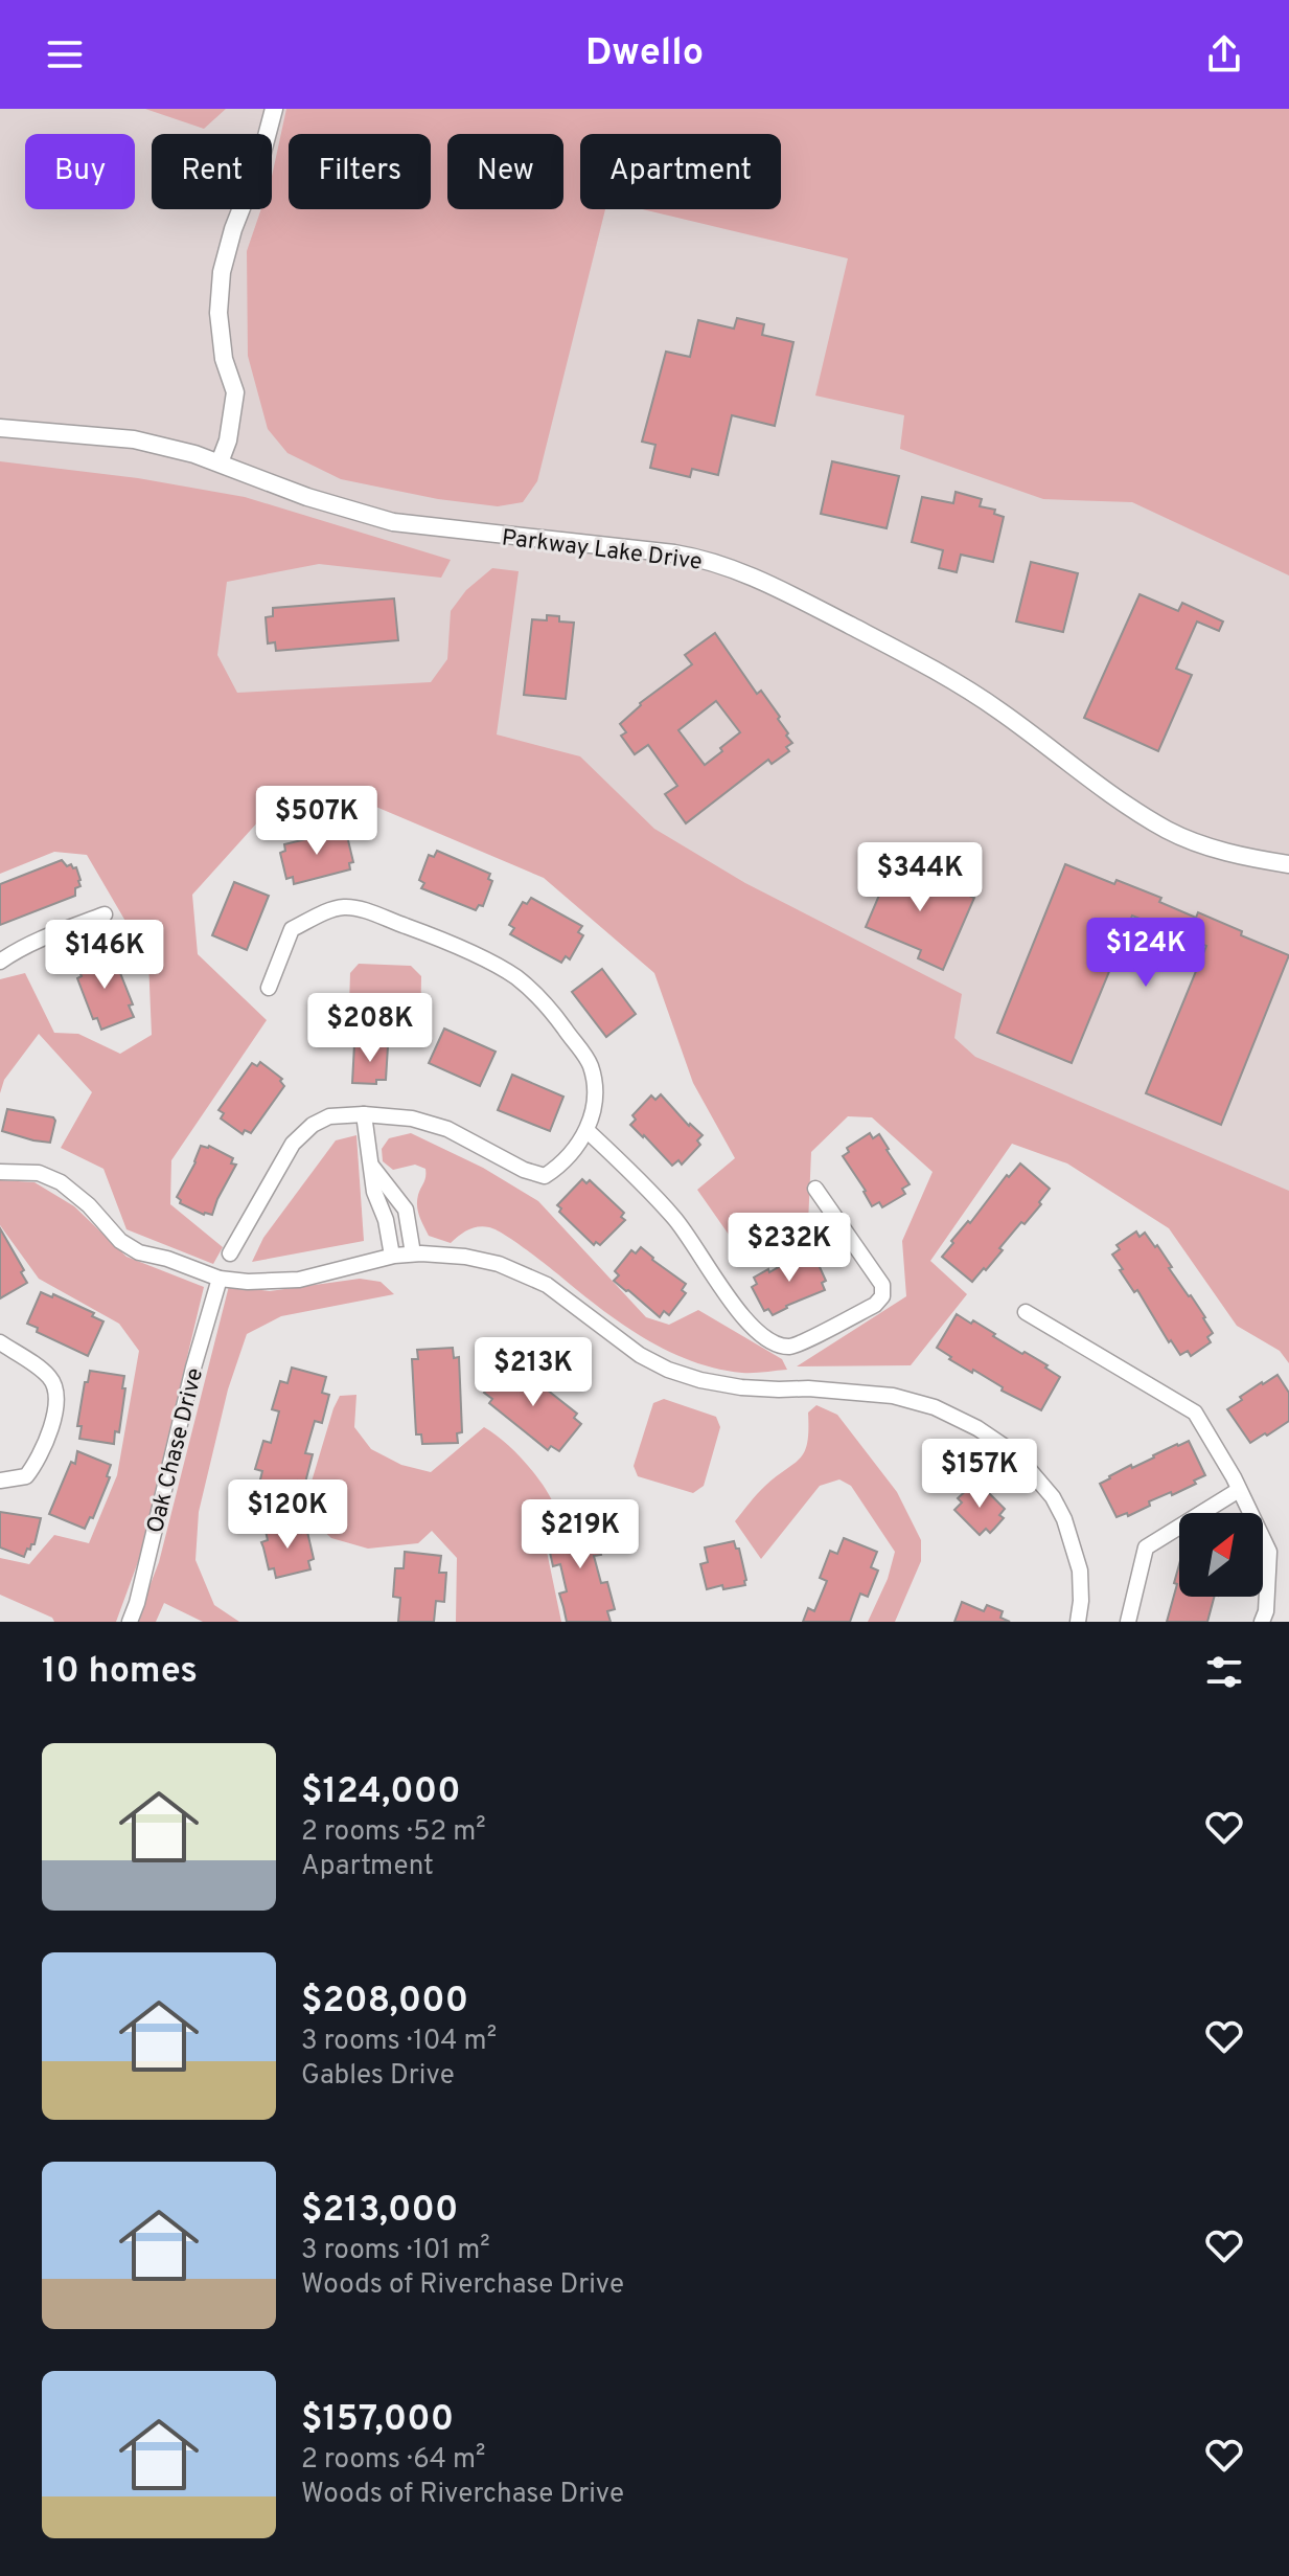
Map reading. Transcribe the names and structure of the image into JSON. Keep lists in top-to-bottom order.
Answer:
{
  "streets": {
    "street": ["Parkway Lake Drive", "Oak Chase Drive"]
  },
  "north": "top right",
  "page": {
    "header": "Dwello",
    "chip": [
      "Buy",
      "Rent",
      "Filters",
      "New",
      "Apartment"
    ],
    "price": [
      "$507K",
      "$344K",
      "$124K",
      "$146K",
      "$208K",
      "$232K",
      "$213K",
      "$157K",
      "$120K",
      "$219K"
    ],
    "heading": "10 homes",
    "list": [
      {
        "name": "$124,000",
        "note": "2 rooms · 52 m² · Apartment"
      },
      {
        "name": "$208,000",
        "note": "3 rooms · 104 m² · Gables Drive"
      },
      {
        "name": "$213,000",
        "note": "3 rooms · 101 m² · Woods of Riverchase Drive"
      },
      {
        "name": "$157,000",
        "note": "2 rooms · 64 m² · Woods of Riverchase Drive"
      }
    ]
  }
}
